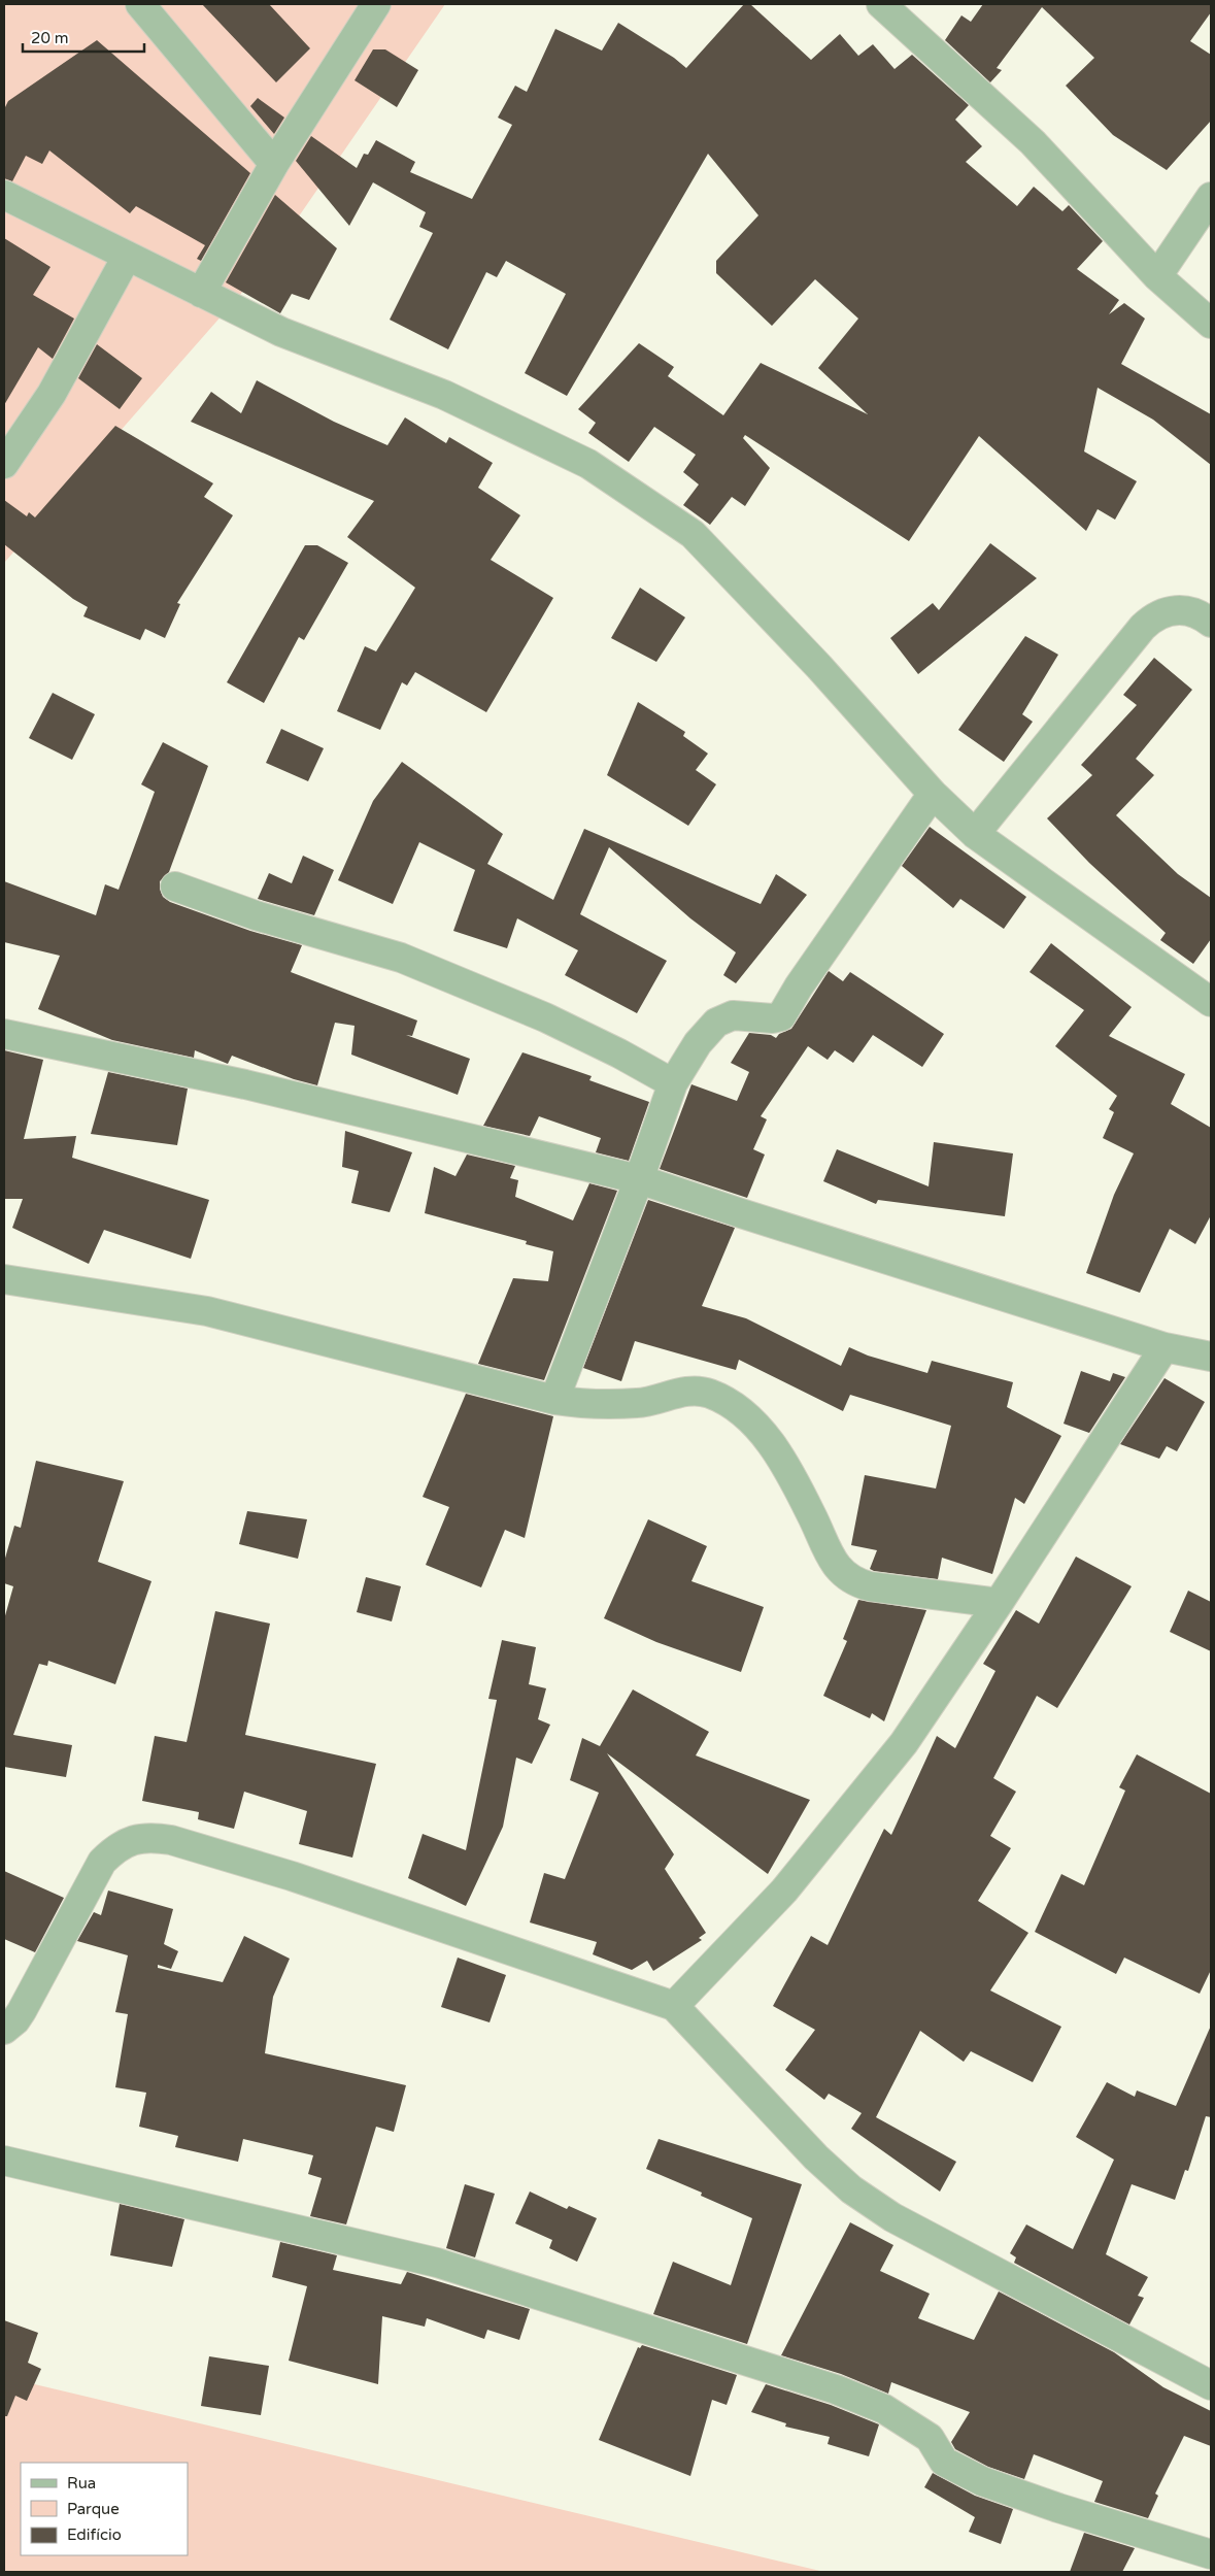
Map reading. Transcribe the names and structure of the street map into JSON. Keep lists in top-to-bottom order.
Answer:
{
  "legend": ["Rua", "Parque", "Edifício"],
  "scale_bar": "20 m"
}
